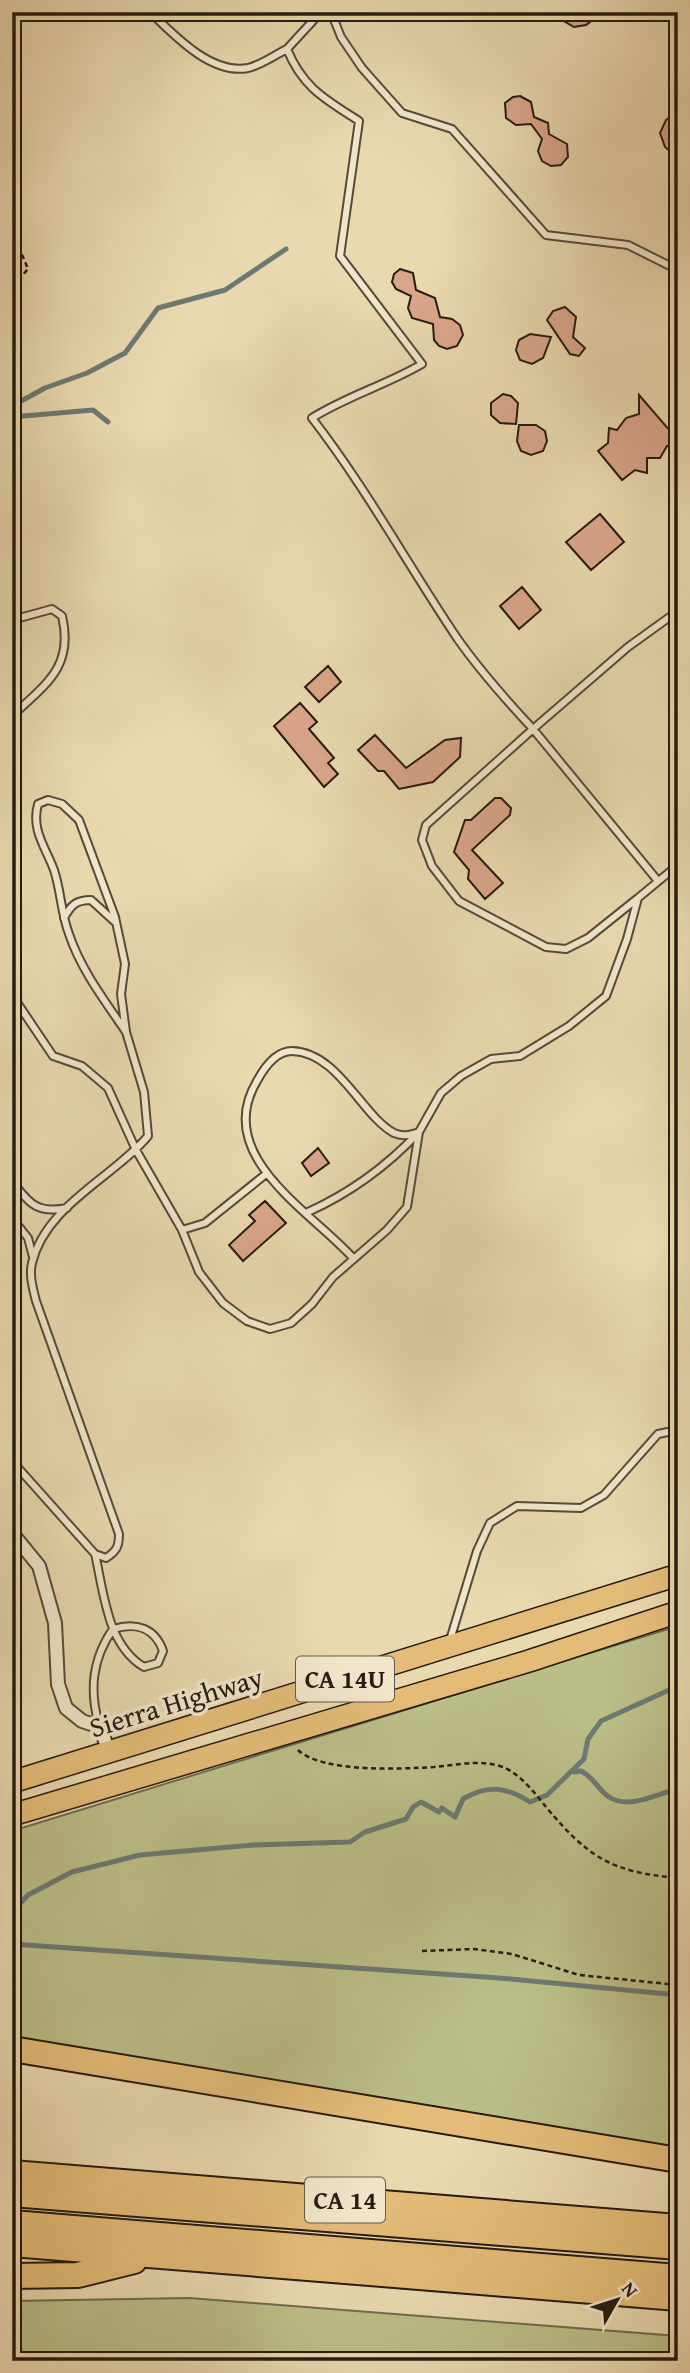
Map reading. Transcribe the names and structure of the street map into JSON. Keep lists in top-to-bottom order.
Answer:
{
  "streets": {
    "highway": ["CA 14"],
    "main road": ["CA 14U", "Sierra Highway"]
  },
  "north": "top right"
}
